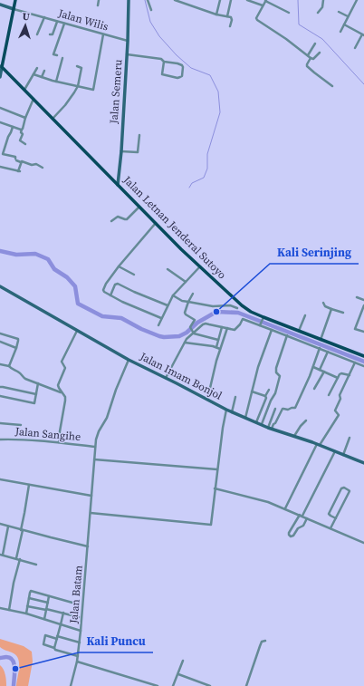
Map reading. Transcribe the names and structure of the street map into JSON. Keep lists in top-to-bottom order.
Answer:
{
  "streets": {
    "main road": ["Jalan Semeru", "Jalan Letnan Jenderal Sutoyo", "Jalan Imam Bonjol"],
    "street": ["Jalan Wilis", "Jalan Sangihe", "Jalan Batam"]
  },
  "crossings": [
    ["Jalan Wilis", "Jalan Semeru"],
    ["Jalan Semeru", "Jalan Letnan Jenderal Sutoyo"],
    ["Jalan Imam Bonjol", "Jalan Batam"],
    ["Jalan Sangihe", "Jalan Batam"]
  ],
  "places": ["Kali Serinjing", "Kali Puncu"],
  "north": "top"
}
